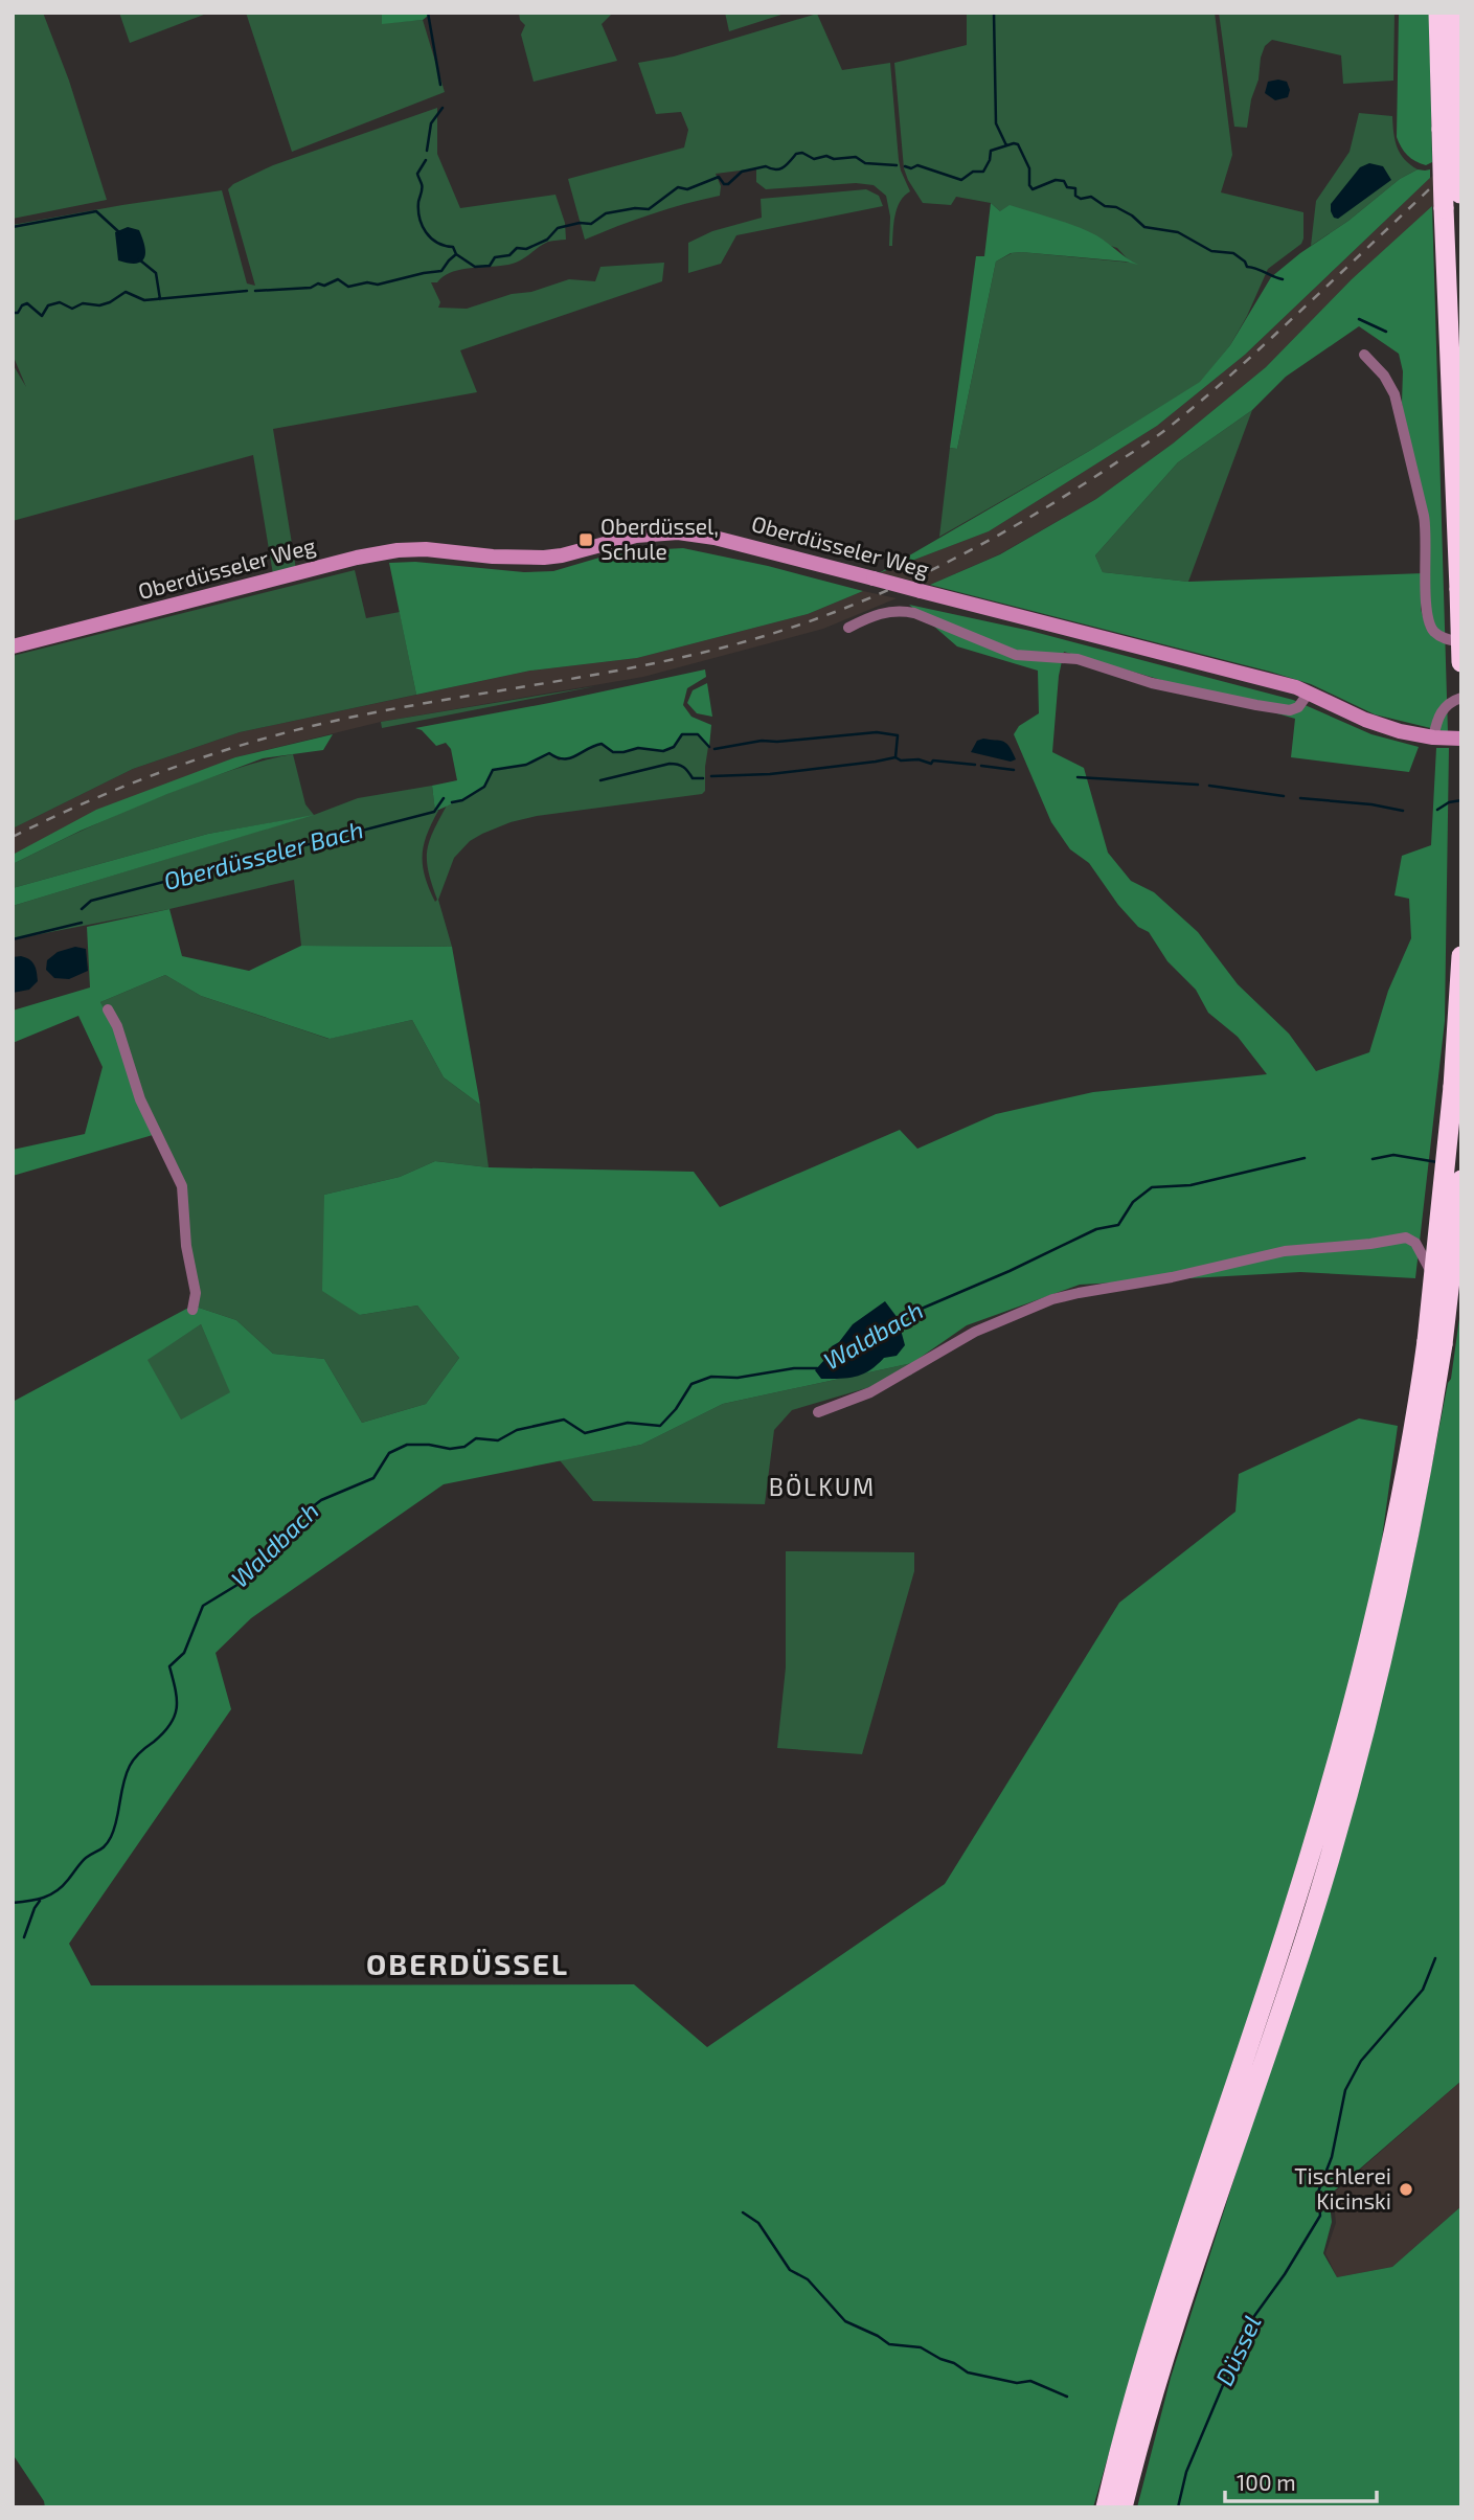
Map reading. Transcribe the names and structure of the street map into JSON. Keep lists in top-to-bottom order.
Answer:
{
  "streets": {
    "street": ["Oberdüsseler Weg"]
  },
  "districts": ["BÖLKUM", "OBERDÜSSEL"],
  "water": ["Oberdüsseler Bach", "Waldbach", "Düssel"],
  "places": {
    "transit": ["Oberdüssel, Schule"],
    "other": ["Tischlerei Kicinski"]
  },
  "scale_bar": "100 m"
}
